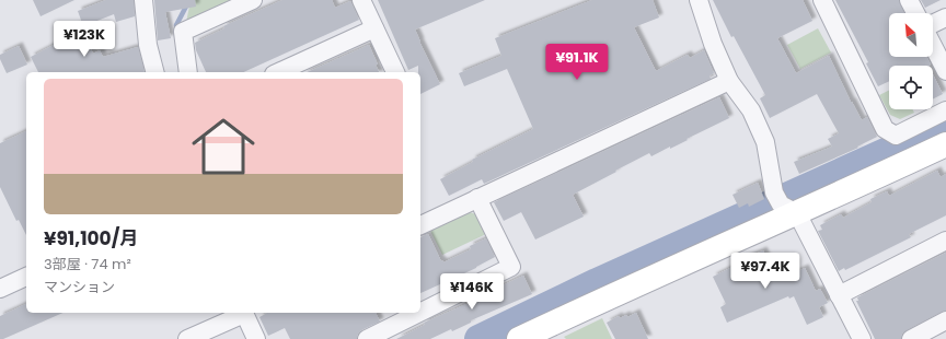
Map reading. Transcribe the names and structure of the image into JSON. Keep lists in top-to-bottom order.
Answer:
{
  "north": "top left",
  "page": {
    "price": [
      "¥123K",
      "¥91.1K",
      "¥97.4K",
      "¥146K"
    ],
    "list": [
      {
        "name": "¥91,100/月",
        "note": "3部屋 · 74 m² · マンション"
      }
    ]
  }
}
